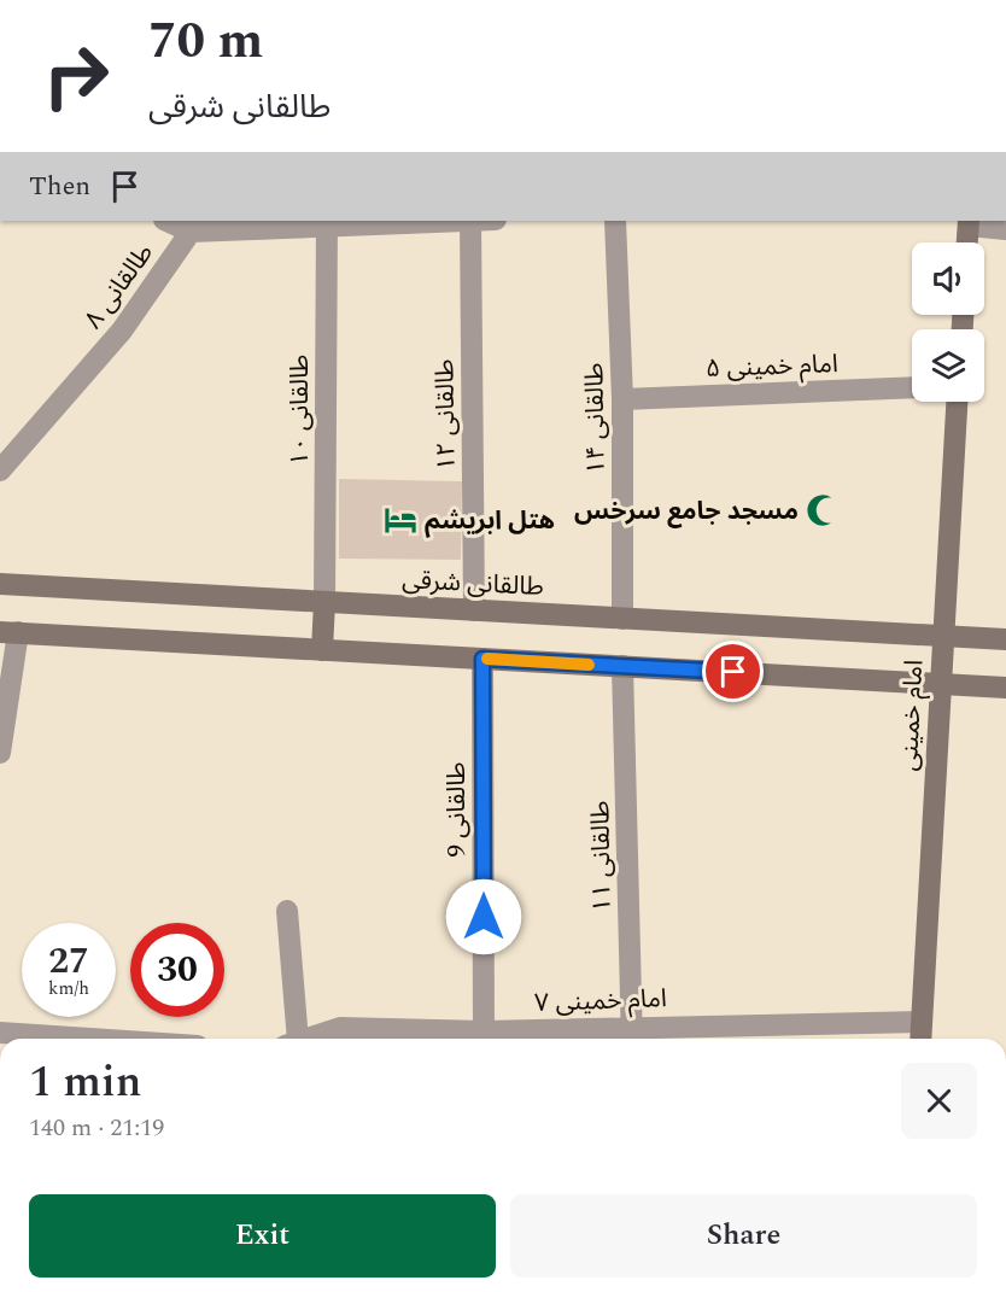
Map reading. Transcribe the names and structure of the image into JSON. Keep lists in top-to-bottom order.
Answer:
{
  "streets": {
    "main road": ["طالقانی شرقی", "امام خمینی"],
    "street": [
      "طالقانی ۸",
      "امام خمینی ۵",
      "طالقانی ۱۰",
      "طالقانی ۱۲",
      "طالقانی ۱۴",
      "طالقانی 9",
      "طالقانی ۱۱",
      "امام خمینی ۷"
    ]
  },
  "crossings": [
    ["امام خمینی ۵", "طالقانی ۱۴"],
    ["طالقانی ۱۰", "طالقانی شرقی"],
    ["طالقانی ۱۲", "طالقانی شرقی"],
    ["طالقانی ۱۴", "طالقانی شرقی"],
    ["طالقانی شرقی", "امام خمینی"],
    ["امام خمینی", "امام خمینی ۷"],
    ["طالقانی 9", "امام خمینی ۷"],
    ["طالقانی ۱۱", "امام خمینی ۷"]
  ],
  "places": {
    "mosque": ["مسجد جامع سرخس"],
    "hotel": ["هتل ابریشم"]
  },
  "page": {
    "turn": ["70 m", "طالقانی شرقی"],
    "then": "Then",
    "speed": "27 km/h",
    "limit": "30",
    "heading": ["1 min", "140 m · 21:19"],
    "buttons": ["Exit", "Share"]
  }
}
